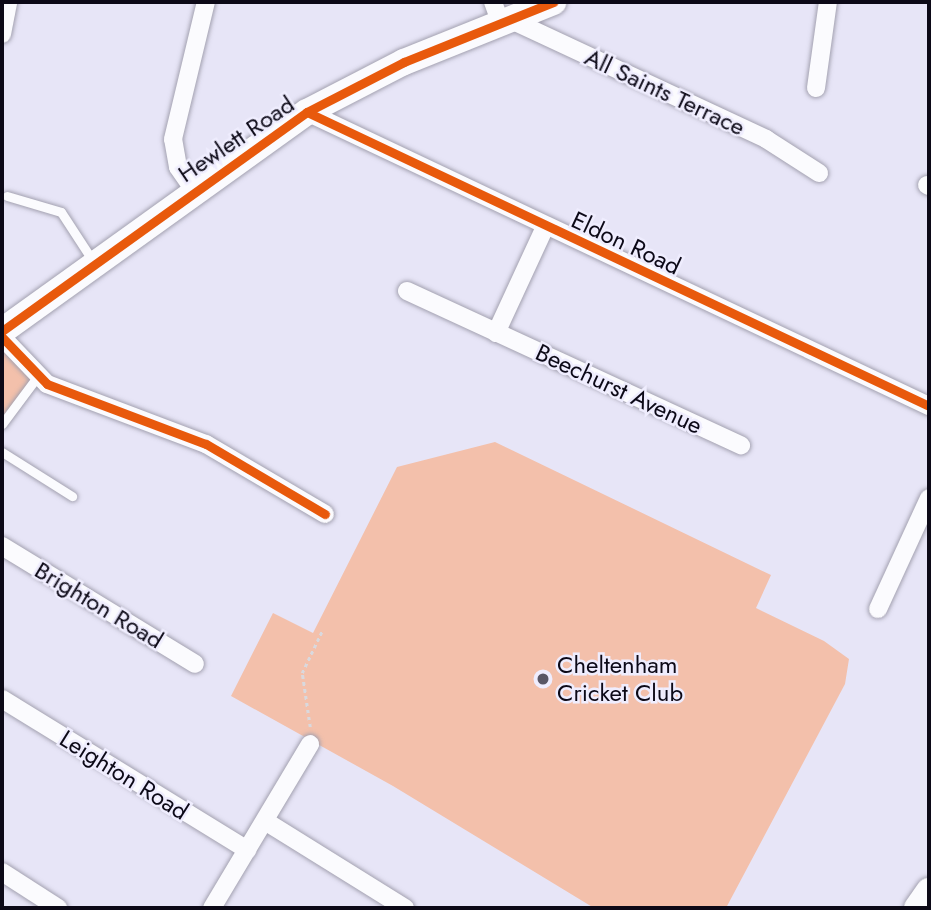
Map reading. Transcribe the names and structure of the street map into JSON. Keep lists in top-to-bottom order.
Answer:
{
  "streets": {
    "street": [
      "All Saints Terrace",
      "Hewlett Road",
      "Eldon Road",
      "Beechurst Avenue",
      "Brighton Road",
      "Leighton Road"
    ]
  },
  "crossings": [
    ["All Saints Terrace", "Hewlett Road"],
    ["Hewlett Road", "Eldon Road"]
  ],
  "places": ["Cheltenham Cricket Club"]
}
